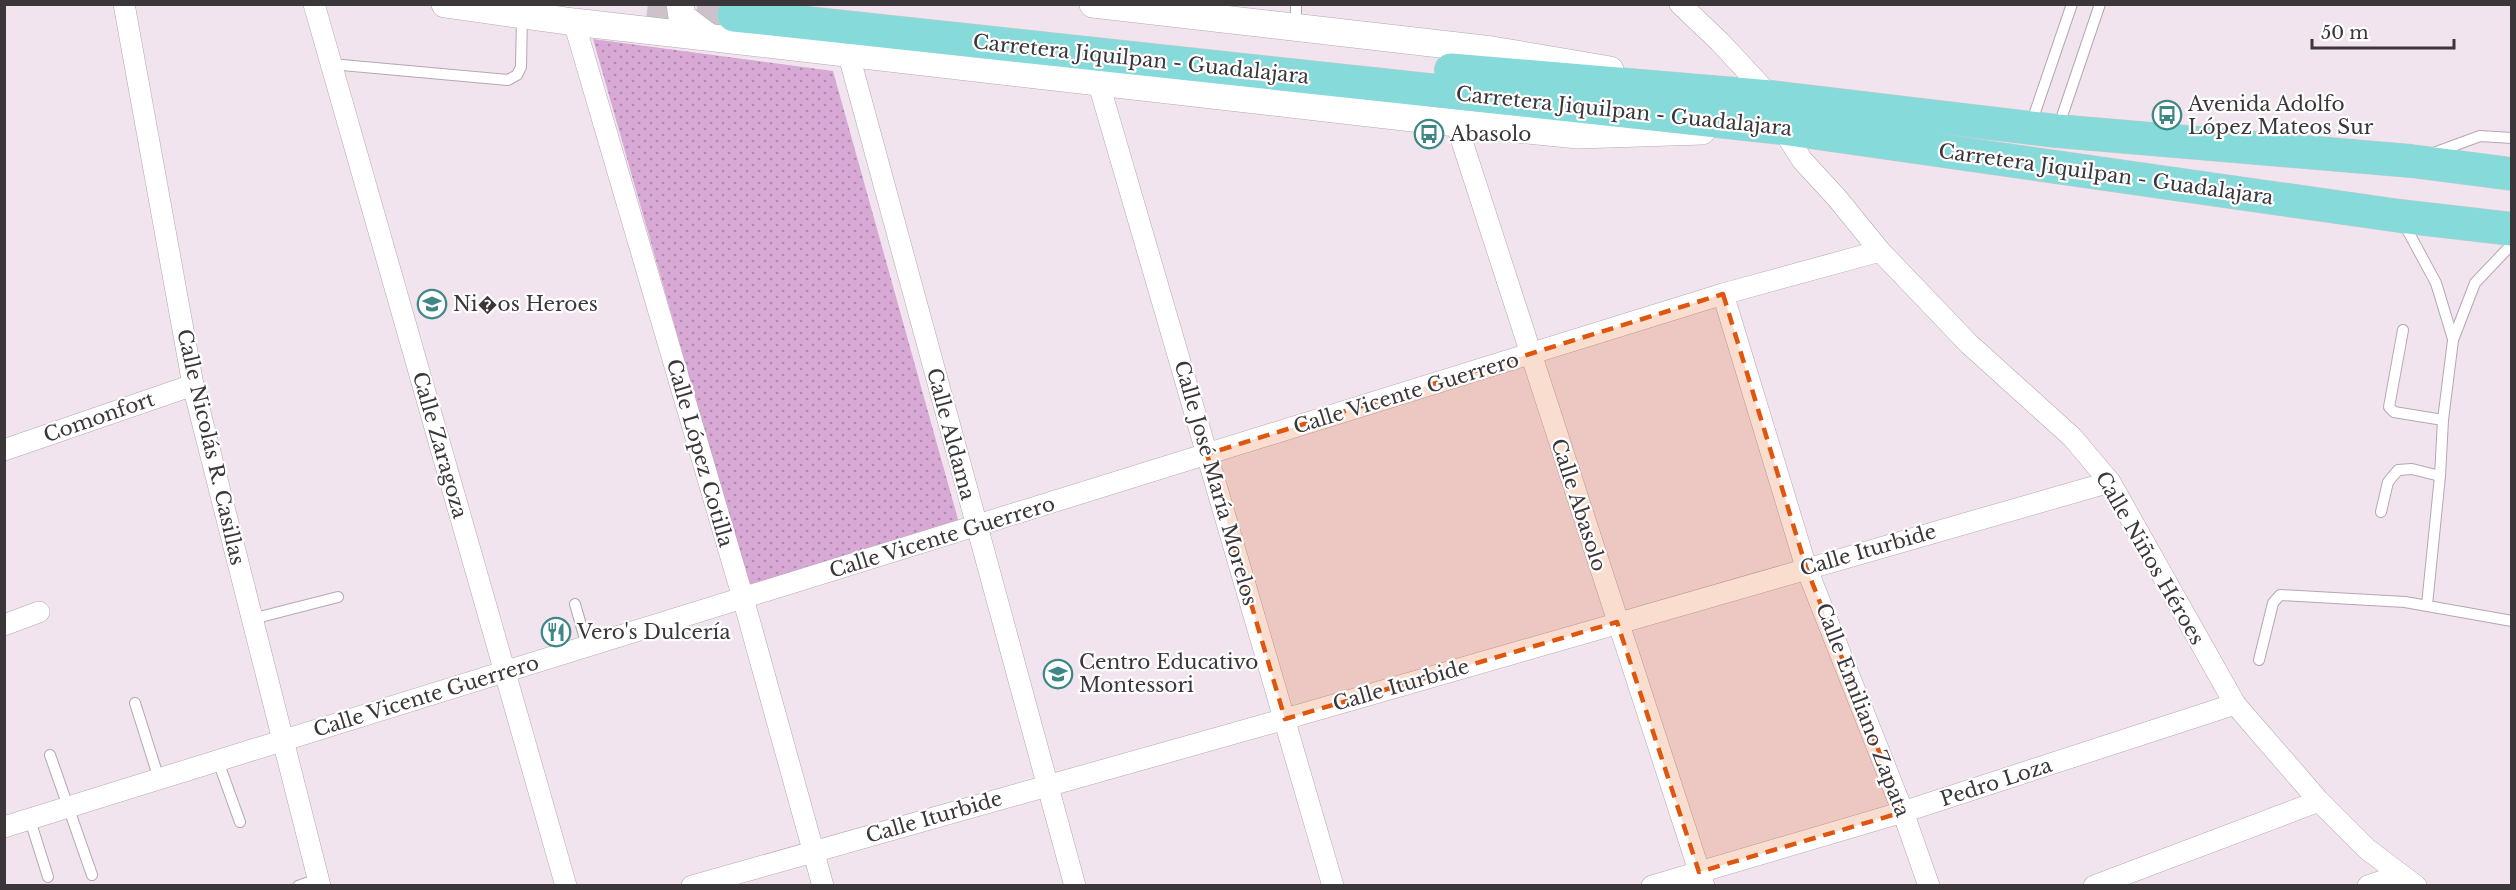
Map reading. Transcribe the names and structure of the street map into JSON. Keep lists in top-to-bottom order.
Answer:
{
  "streets": {
    "highway": ["Carretera Jiquilpan - Guadalajara"],
    "street": [
      "Calle Vicente Guerrero",
      "Comonfort",
      "Calle Aldama",
      "Calle Zaragoza",
      "Calle Nicolás R. Casillas",
      "Calle López Cotilla",
      "Calle José María Morelos",
      "Calle Abasolo",
      "Calle Iturbide",
      "Calle Niños Héroes",
      "Calle Emiliano Zapata",
      "Pedro Loza"
    ]
  },
  "crossings": [
    ["Carretera Jiquilpan - Guadalajara", "Calle Niños Héroes"],
    ["Calle Vicente Guerrero", "Calle Aldama"],
    ["Calle Vicente Guerrero", "Calle Zaragoza"],
    ["Calle Vicente Guerrero", "Calle Nicolás R. Casillas"],
    ["Calle Vicente Guerrero", "Calle López Cotilla"],
    ["Calle Vicente Guerrero", "Calle José María Morelos"],
    ["Calle Vicente Guerrero", "Calle Abasolo"],
    ["Calle Vicente Guerrero", "Calle Niños Héroes"],
    ["Calle Vicente Guerrero", "Calle Emiliano Zapata"],
    ["Comonfort", "Calle Nicolás R. Casillas"],
    ["Calle Aldama", "Calle Iturbide"],
    ["Calle López Cotilla", "Calle Iturbide"],
    ["Calle José María Morelos", "Calle Iturbide"],
    ["Calle Abasolo", "Calle Iturbide"],
    ["Calle Abasolo", "Pedro Loza"],
    ["Calle Iturbide", "Calle Niños Héroes"],
    ["Calle Iturbide", "Calle Emiliano Zapata"],
    ["Calle Niños Héroes", "Pedro Loza"],
    ["Calle Emiliano Zapata", "Pedro Loza"]
  ],
  "places": {
    "bus stop": ["Avenida Adolfo López Mateos Sur", "Abasolo"],
    "school or university": ["Ni�os Heroes", "Centro Educativo Montessori"],
    "restaurant": ["Vero's Dulcería"]
  },
  "scale_bar": "50 m"
}
